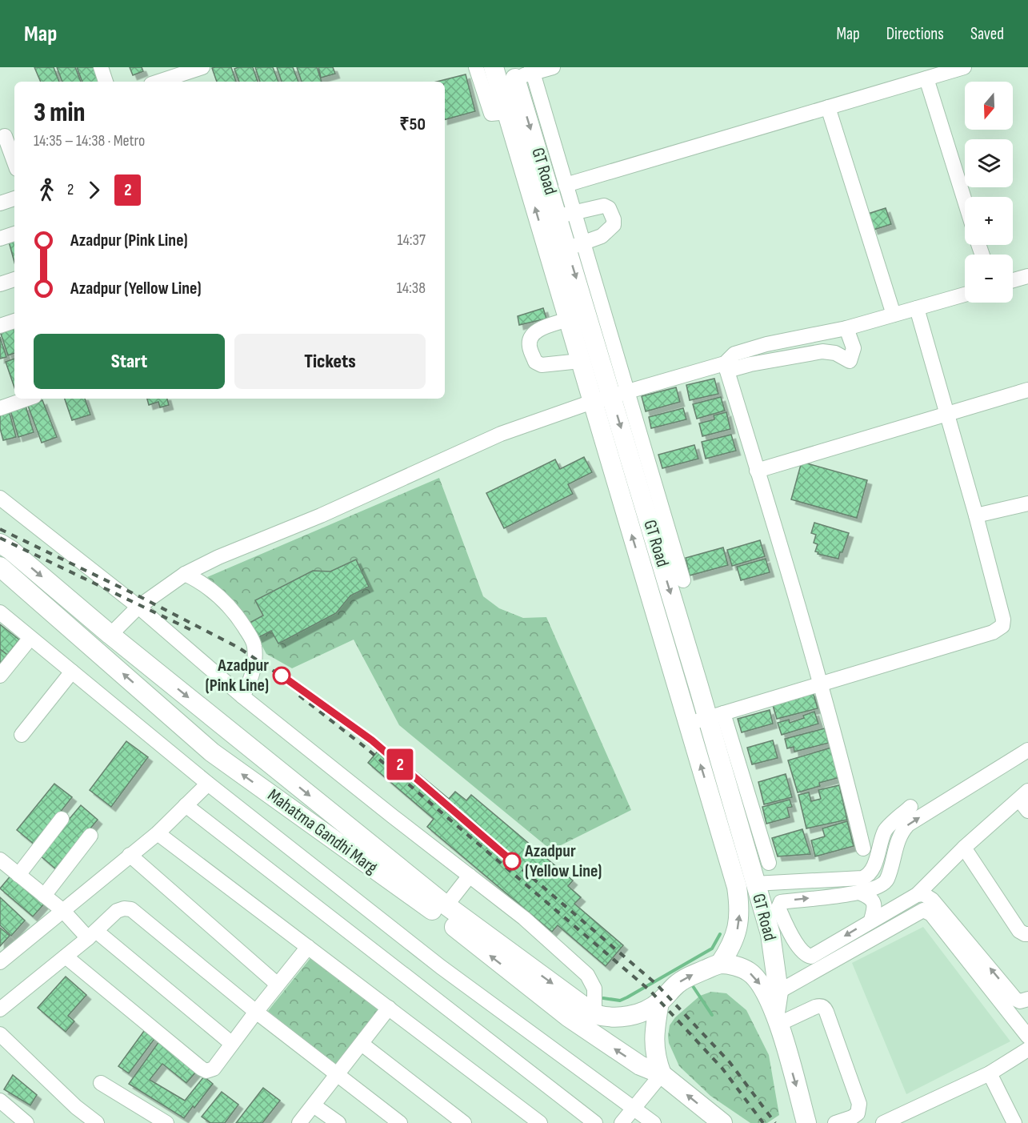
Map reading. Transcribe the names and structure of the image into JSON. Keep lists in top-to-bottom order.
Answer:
{
  "streets": {
    "main road": ["GT Road", "Mahatma Gandhi Marg"]
  },
  "places": ["Azadpur (Pink Line)", "Azadpur (Yellow Line)"],
  "lines": ["metro line 2"],
  "north": "bottom",
  "page": {
    "header": "Map",
    "nav": ["Map", "Directions", "Saved"],
    "on_map": "2",
    "map_buttons": ["+", "−"],
    "heading": ["3 min", "14:35 – 14:38 · Metro", "₹50"],
    "legs": ["2", "2"],
    "list": [
      {
        "name": "Azadpur (Pink Line)",
        "value": "14:37"
      },
      {
        "name": "Azadpur (Yellow Line)",
        "value": "14:38"
      }
    ],
    "buttons": ["Start", "Tickets"]
  }
}
